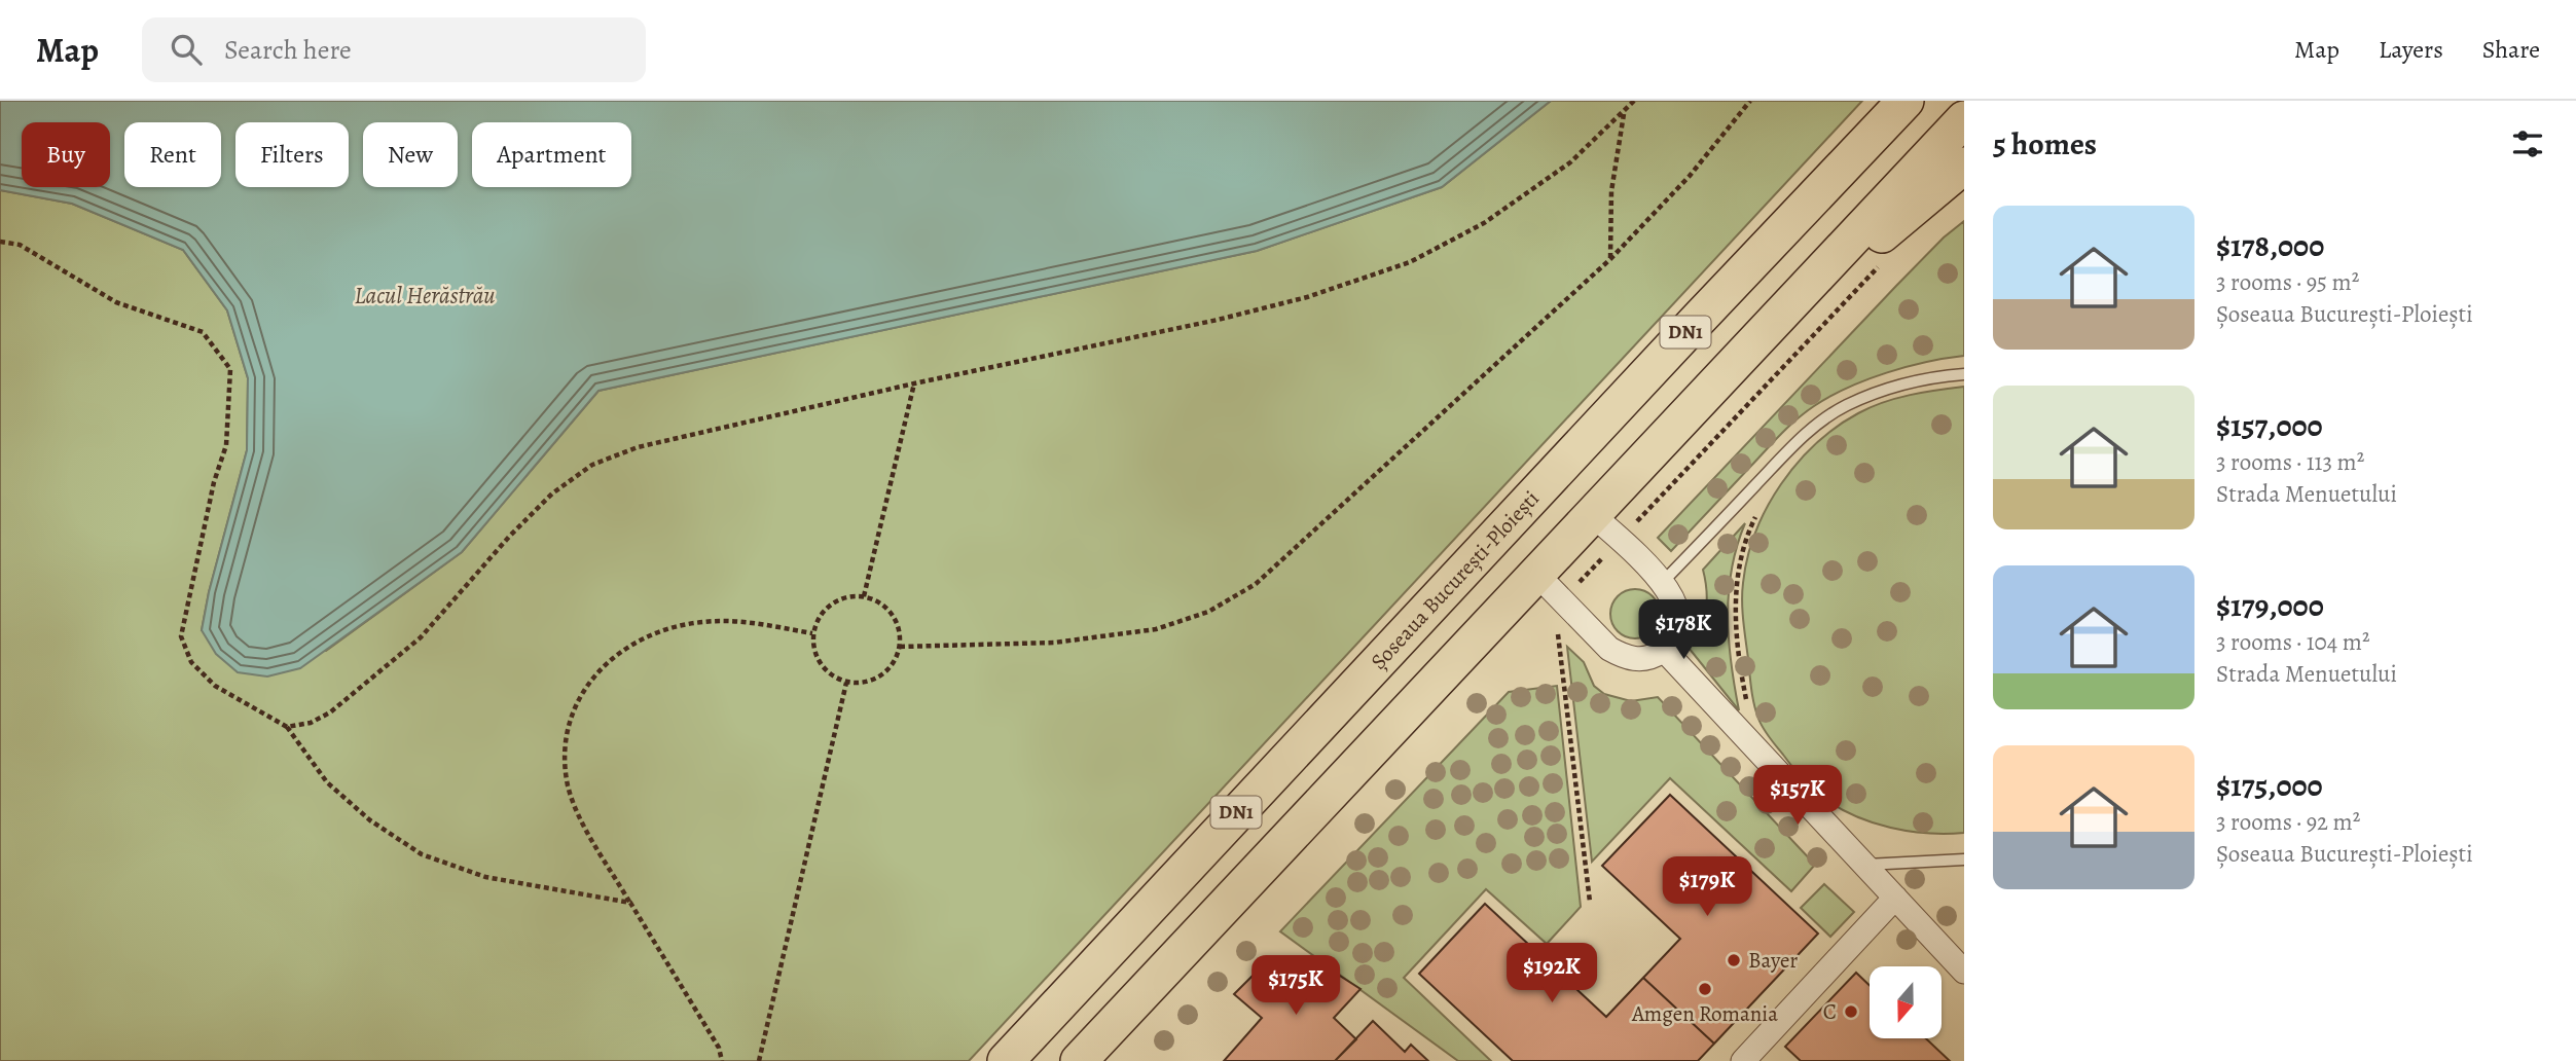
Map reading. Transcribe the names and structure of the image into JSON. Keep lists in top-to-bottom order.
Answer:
{
  "streets": {
    "main road": ["DN1", "Șoseaua București-Ploiești"]
  },
  "water": ["Lacul Herăstrău"],
  "places": ["Bayer", "Amgen Romania", "C"],
  "north": "bottom",
  "page": {
    "header": "Map",
    "search": "Search here",
    "nav": ["Map", "Layers", "Share"],
    "heading": "5 homes",
    "chip": [
      "Buy",
      "Rent",
      "Filters",
      "New",
      "Apartment"
    ],
    "list": [
      {
        "name": "$178,000",
        "note": "3 rooms · 95 m² · Șoseaua București-Ploiești"
      },
      {
        "name": "$157,000",
        "note": "3 rooms · 113 m² · Strada Menuetului"
      },
      {
        "name": "$179,000",
        "note": "3 rooms · 104 m² · Strada Menuetului"
      },
      {
        "name": "$175,000",
        "note": "3 rooms · 92 m² · Șoseaua București-Ploiești"
      }
    ],
    "price": [
      "$178K",
      "$157K",
      "$179K",
      "$192K",
      "$175K"
    ]
  }
}
